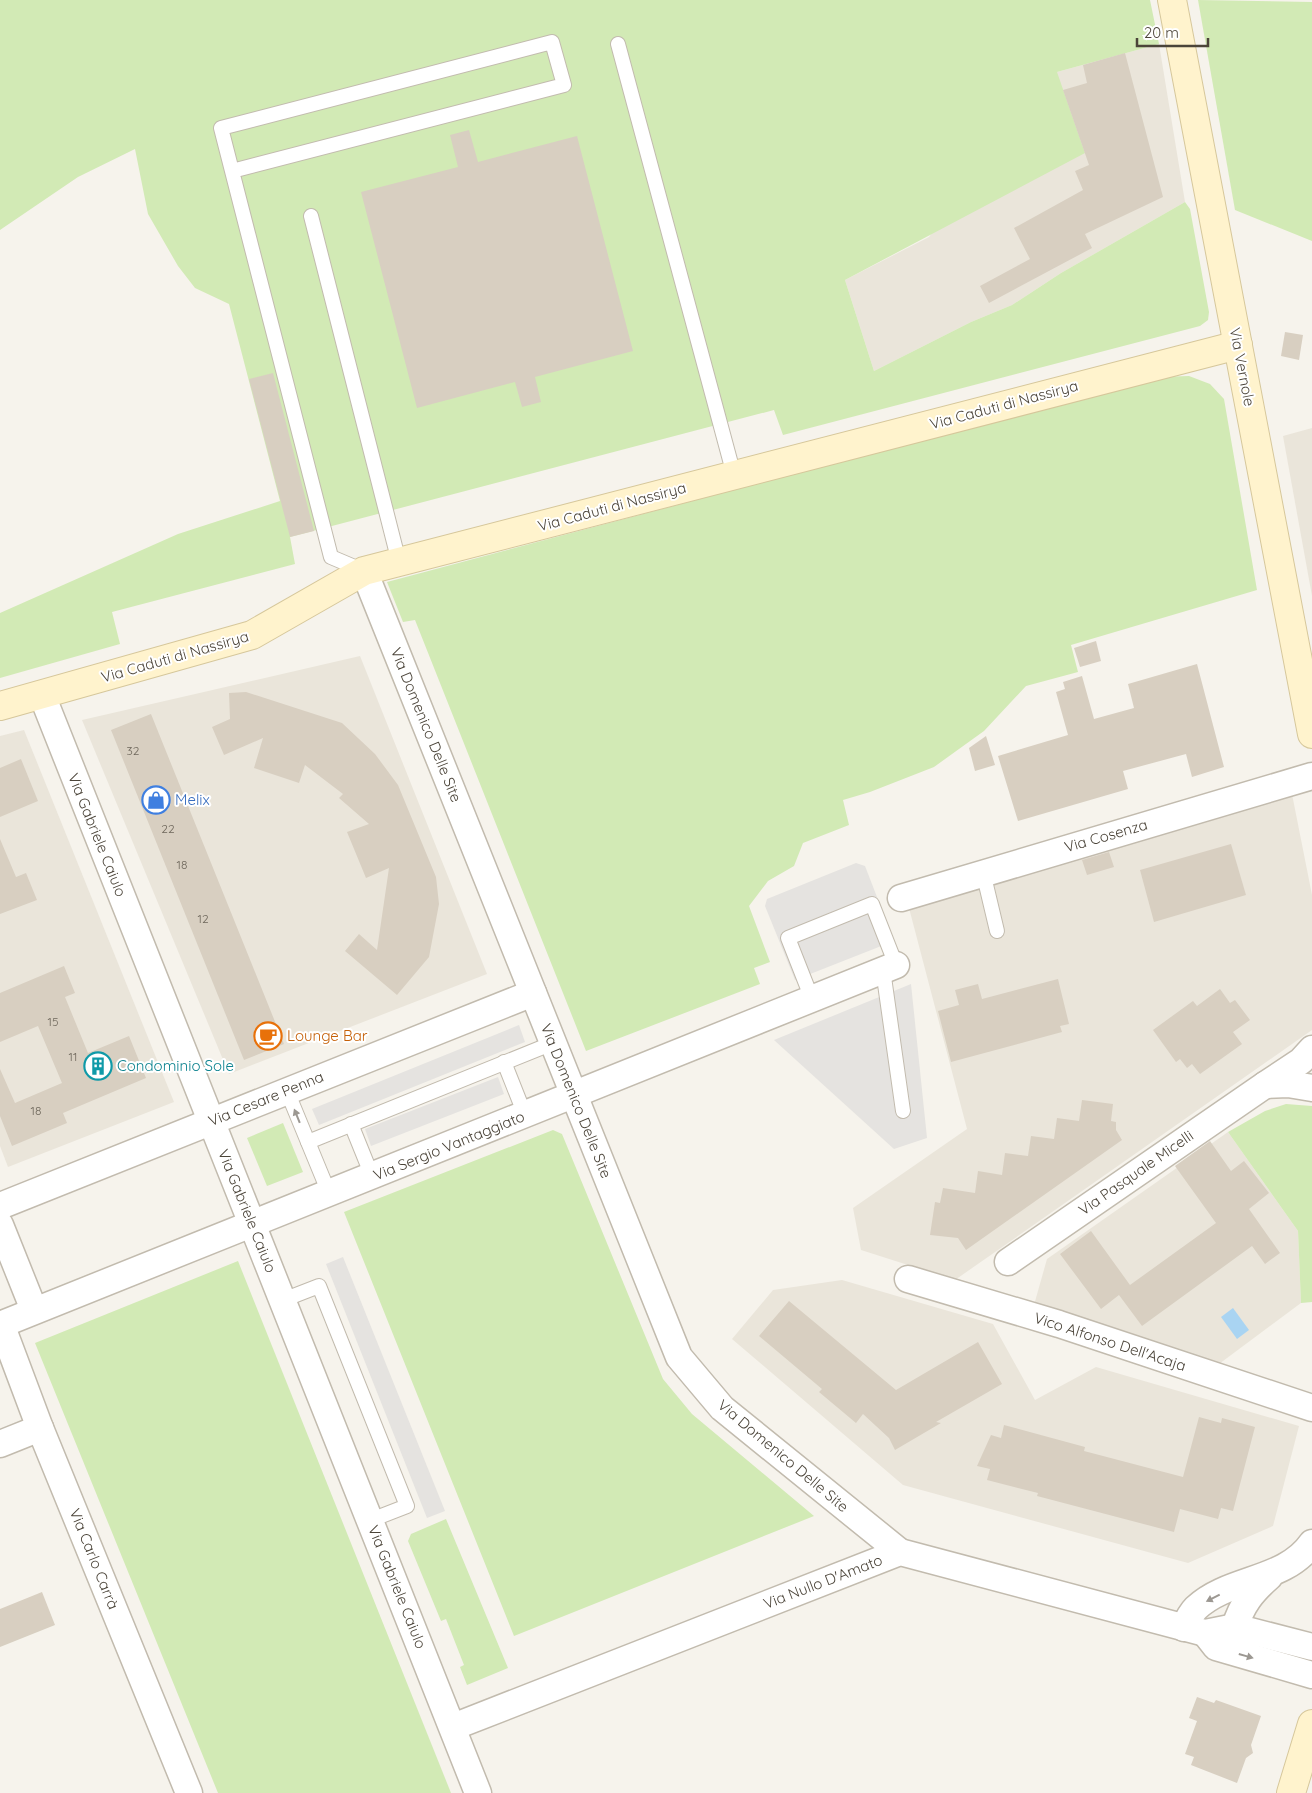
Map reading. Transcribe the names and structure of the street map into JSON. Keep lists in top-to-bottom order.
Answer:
{
  "streets": {
    "street": [
      "Via Vernole",
      "Via Caduti di Nassirya",
      "Via Domenico Delle Site",
      "Via Gabriele Caiulo",
      "Via Cosenza",
      "Via Cesare Penna",
      "Via Sergio Vantaggiato",
      "Via Pasquale Micelli",
      "Vico Alfonso Dell'Acaja",
      "Via Carlo Carrà",
      "Via Nullo D'Amato"
    ]
  },
  "crossings": [
    ["Via Vernole", "Via Caduti di Nassirya"],
    ["Via Caduti di Nassirya", "Via Domenico Delle Site"],
    ["Via Caduti di Nassirya", "Via Gabriele Caiulo"],
    ["Via Domenico Delle Site", "Via Cesare Penna"],
    ["Via Domenico Delle Site", "Via Sergio Vantaggiato"],
    ["Via Domenico Delle Site", "Via Nullo D'Amato"],
    ["Via Gabriele Caiulo", "Via Cesare Penna"],
    ["Via Gabriele Caiulo", "Via Sergio Vantaggiato"],
    ["Via Gabriele Caiulo", "Via Nullo D'Amato"],
    ["Via Sergio Vantaggiato", "Via Carlo Carrà"]
  ],
  "places": {
    "shop": ["Melix"],
    "cafe": ["Lounge Bar"],
    "building": ["Condominio Sole"]
  },
  "house_numbers": [
    "32",
    "22",
    "18",
    "12",
    "15",
    "11",
    "18"
  ],
  "scale_bar": "20 m"
}
